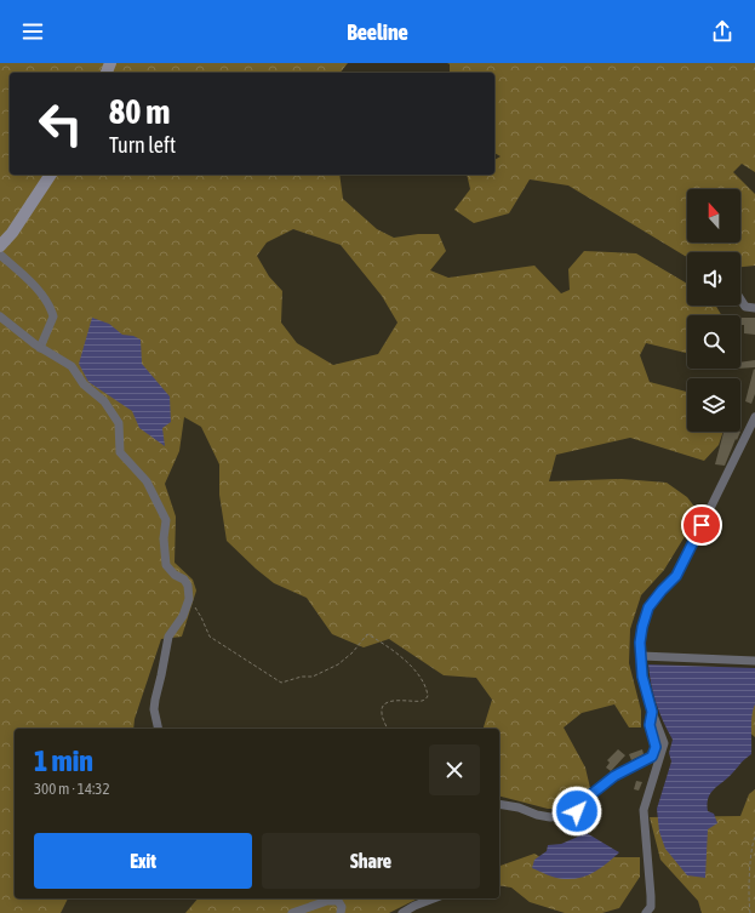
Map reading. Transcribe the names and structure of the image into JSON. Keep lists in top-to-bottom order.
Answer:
{
  "north": "top",
  "page": {
    "header": "Beeline",
    "turn": ["80 m", "Turn left"],
    "heading": ["1 min", "300 m · 14:32"],
    "buttons": ["Exit", "Share"]
  }
}
